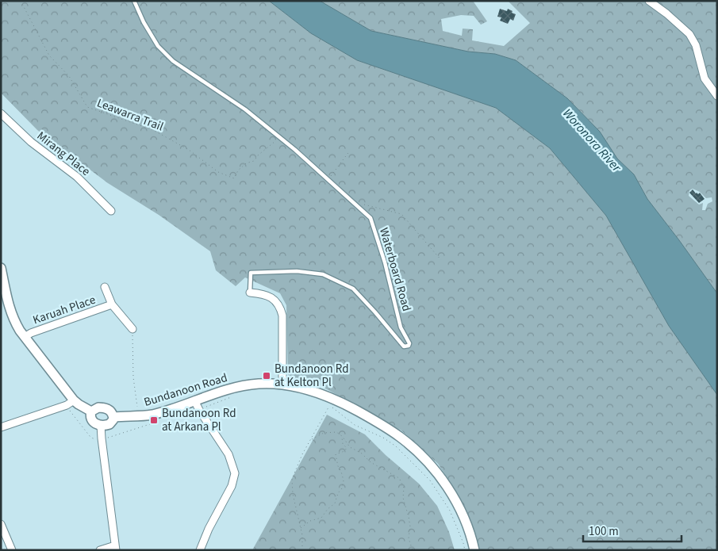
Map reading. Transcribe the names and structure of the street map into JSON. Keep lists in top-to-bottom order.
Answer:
{
  "streets": {
    "street": ["Mirang Place", "Karuah Place", "Bundanoon Road"],
    "lane": ["Waterboard Road"],
    "path": ["Leawarra Trail"]
  },
  "crossings": [
    ["Leawarra Trail", "Waterboard Road"]
  ],
  "water": ["Woronora River"],
  "places": {
    "transit": ["Bundanoon Rd at Kelton Pl", "Bundanoon Rd at Arkana Pl"]
  },
  "scale_bar": "100 m"
}
